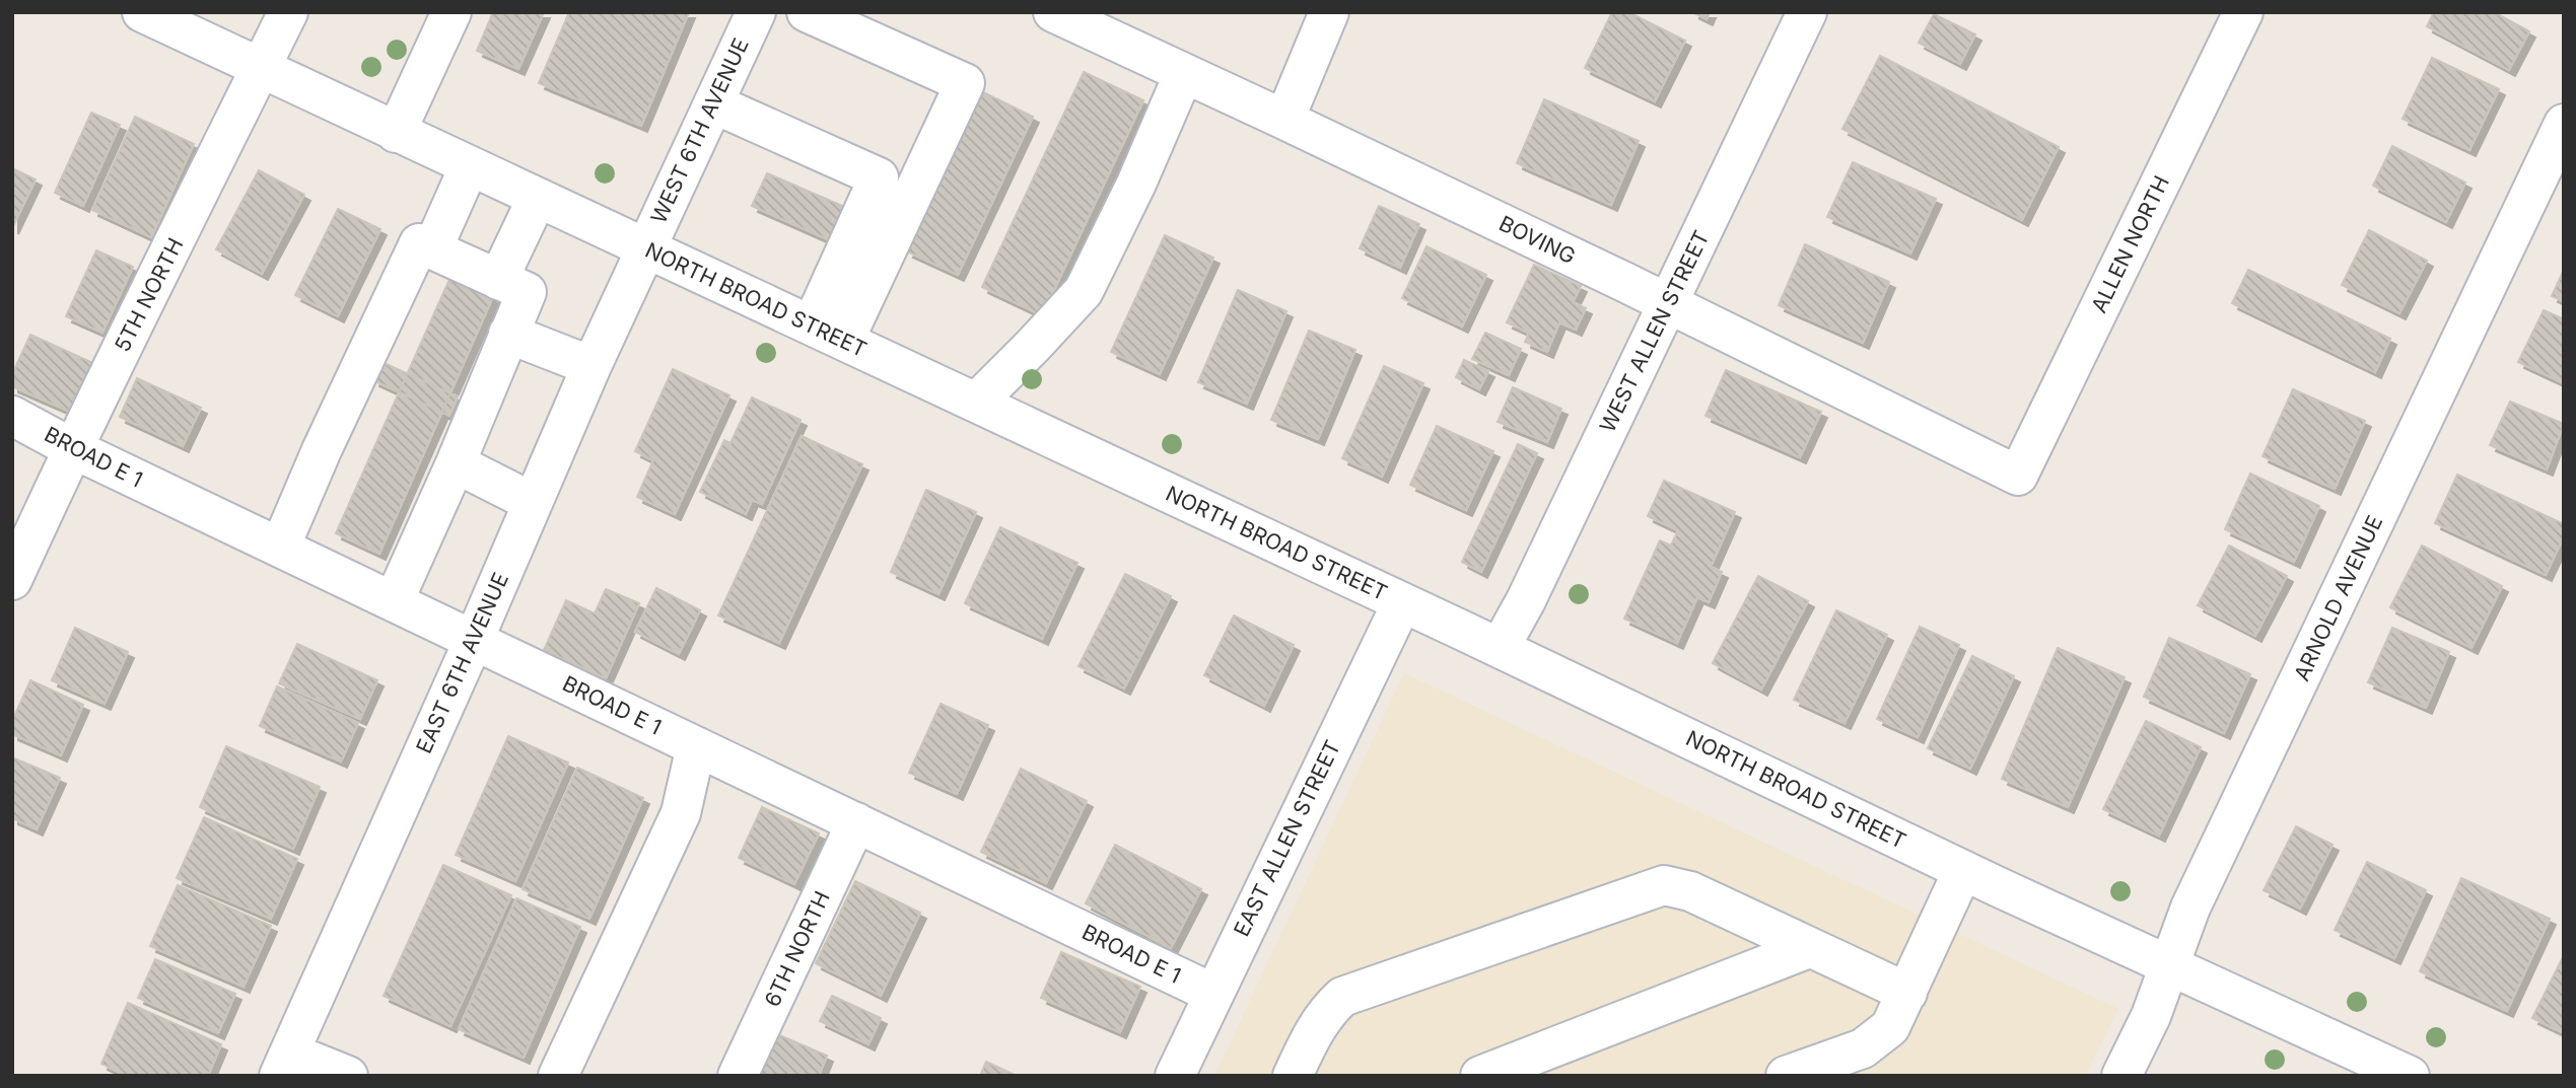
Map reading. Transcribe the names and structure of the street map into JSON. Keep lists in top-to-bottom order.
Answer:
{
  "streets": {
    "street": [
      "WEST 6TH AVENUE",
      "BOVING",
      "ALLEN NORTH",
      "5TH NORTH",
      "NORTH BROAD STREET",
      "WEST ALLEN STREET",
      "BROAD E 1",
      "ARNOLD AVENUE",
      "EAST 6TH AVENUE",
      "EAST ALLEN STREET",
      "6TH NORTH"
    ]
  },
  "crossings": [
    ["WEST 6TH AVENUE", "NORTH BROAD STREET"],
    ["WEST 6TH AVENUE", "EAST 6TH AVENUE"],
    ["BOVING", "ALLEN NORTH"],
    ["BOVING", "WEST ALLEN STREET"],
    ["5TH NORTH", "NORTH BROAD STREET"],
    ["5TH NORTH", "BROAD E 1"],
    ["NORTH BROAD STREET", "WEST ALLEN STREET"],
    ["NORTH BROAD STREET", "ARNOLD AVENUE"],
    ["NORTH BROAD STREET", "EAST 6TH AVENUE"],
    ["NORTH BROAD STREET", "EAST ALLEN STREET"],
    ["BROAD E 1", "EAST 6TH AVENUE"],
    ["BROAD E 1", "EAST ALLEN STREET"],
    ["BROAD E 1", "6TH NORTH"]
  ]
}
